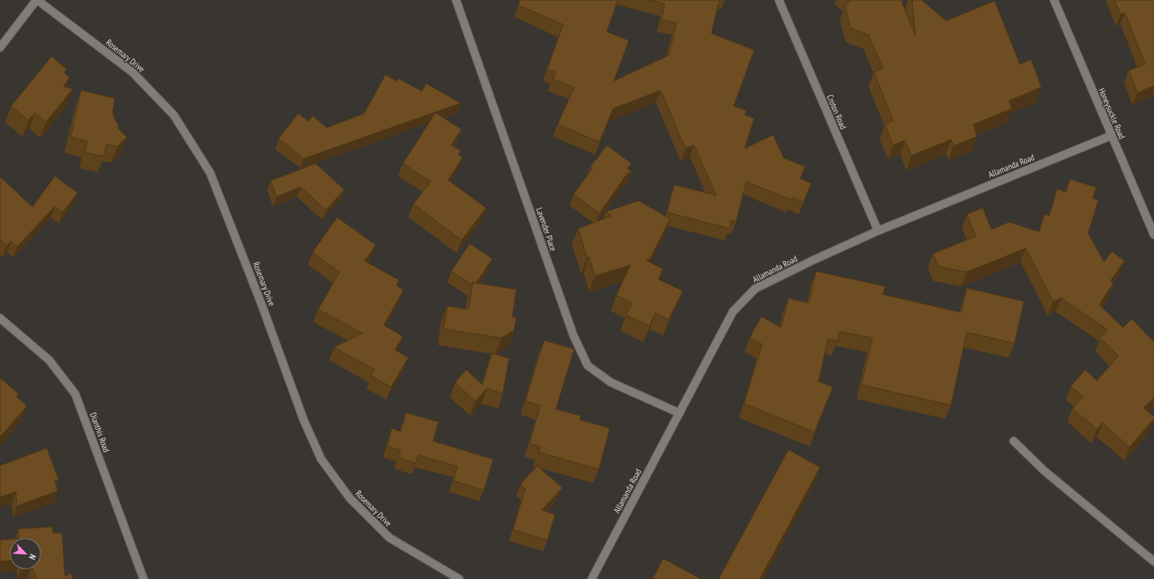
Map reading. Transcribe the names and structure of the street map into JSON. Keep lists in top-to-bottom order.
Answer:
{
  "streets": {
    "street": [
      "Rosemary Drive",
      "Croton Road",
      "Honeysuckle Road",
      "Allamanda Road",
      "Lavender Place",
      "Dianthis Road"
    ]
  },
  "crossings": [
    ["Croton Road", "Allamanda Road"],
    ["Honeysuckle Road", "Allamanda Road"],
    ["Allamanda Road", "Lavender Place"]
  ],
  "north": "bottom right"
}
